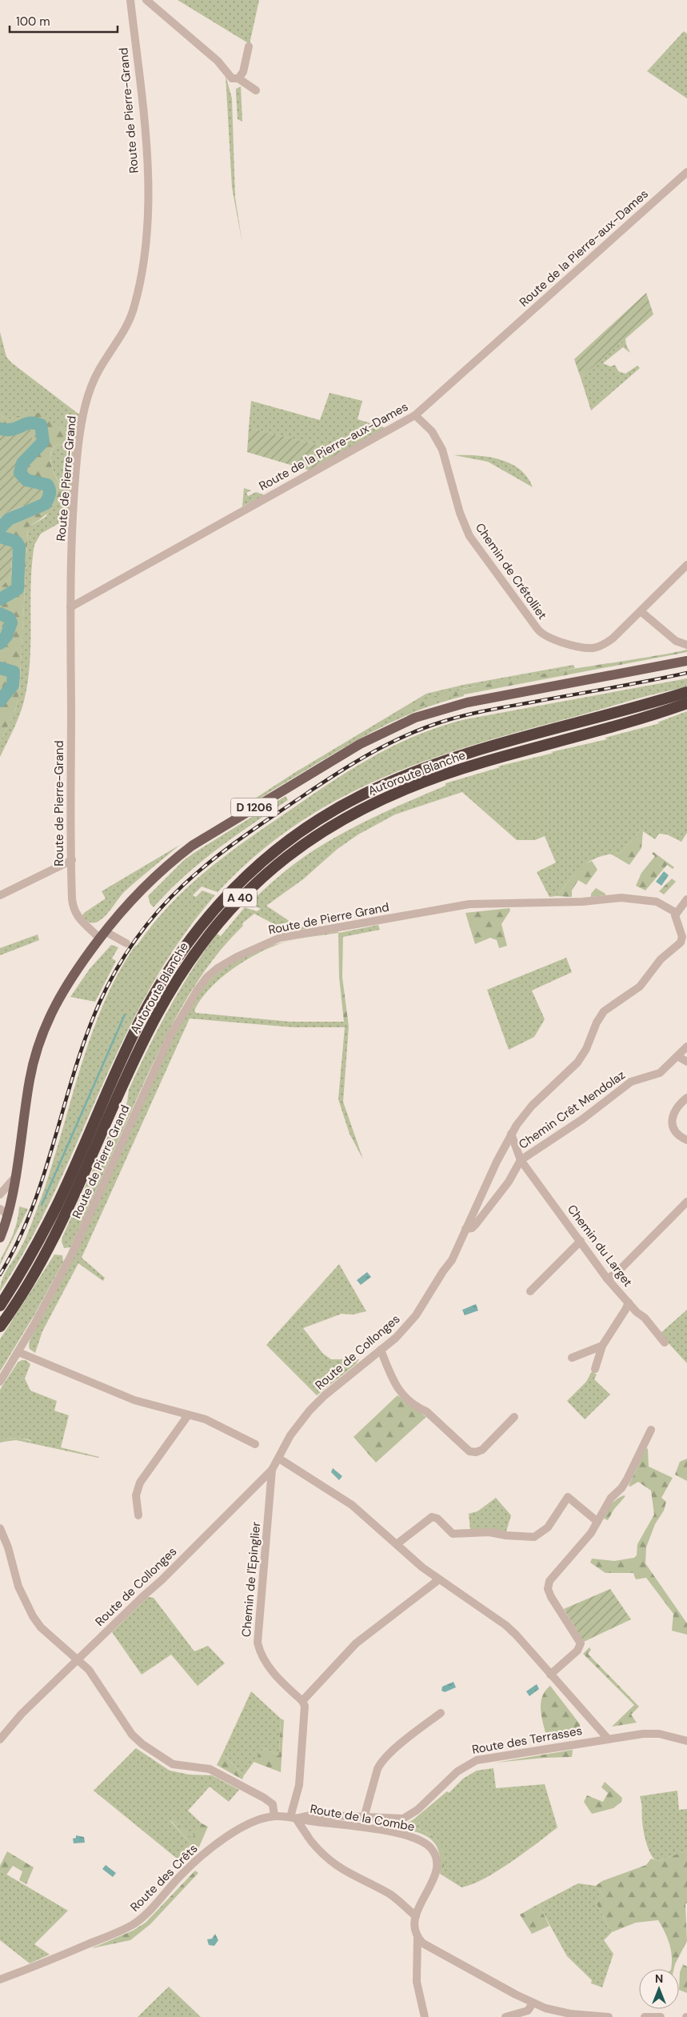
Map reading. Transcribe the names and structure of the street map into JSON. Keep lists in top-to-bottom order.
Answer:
{
  "streets": {
    "highway": ["Autoroute Blanche", "A 40"],
    "main road": ["D 1206"],
    "street": [
      "Route de Pierre-Grand",
      "Route de la Pierre-aux-Dames",
      "Chemin de Crétolliet",
      "Route de Pierre Grand",
      "Chemin Crêt Mendolaz",
      "Chemin du Larget",
      "Route de Collonges",
      "Chemin de l'Epinglier",
      "Route des Terrasses",
      "Route de la Combe",
      "Route des Crêts"
    ]
  },
  "crossings": [
    ["Route de Pierre-Grand", "Route de la Pierre-aux-Dames"],
    ["Route de Pierre-Grand", "D 1206"],
    ["Route de la Pierre-aux-Dames", "Chemin de Crétolliet"],
    ["Route de Pierre Grand", "Route de Collonges"],
    ["Chemin Crêt Mendolaz", "Chemin du Larget"],
    ["Chemin du Larget", "Route de Collonges"],
    ["Route de Collonges", "Chemin de l'Epinglier"],
    ["Route des Terrasses", "Route de la Combe"],
    ["Route de la Combe", "Route des Crêts"]
  ],
  "scale_bar": "100 m",
  "north": "top"
}
